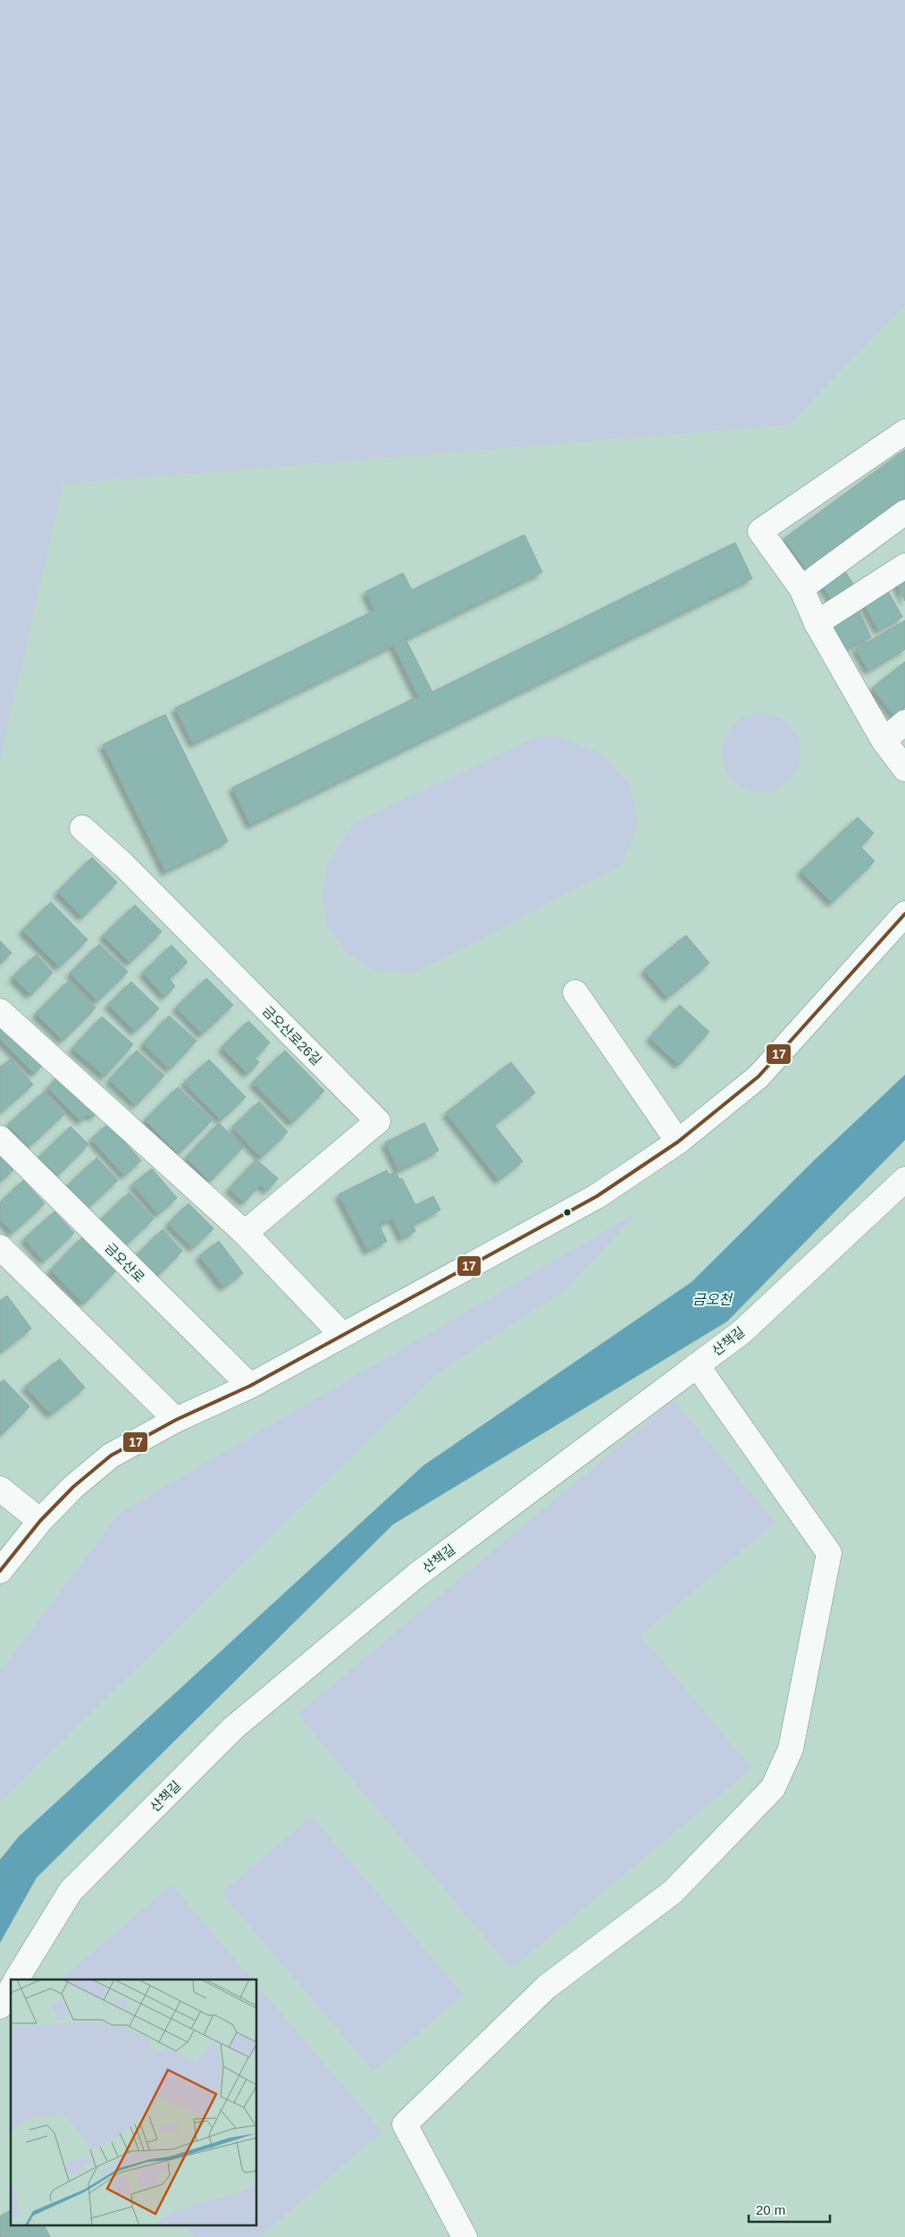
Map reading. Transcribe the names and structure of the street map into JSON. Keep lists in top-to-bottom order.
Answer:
{
  "streets": {
    "street": ["금오산로26길", "금오산로", "산책길"]
  },
  "water": ["금오천"],
  "lines": ["transit line 17"],
  "scale_bar": "20 m"
}
